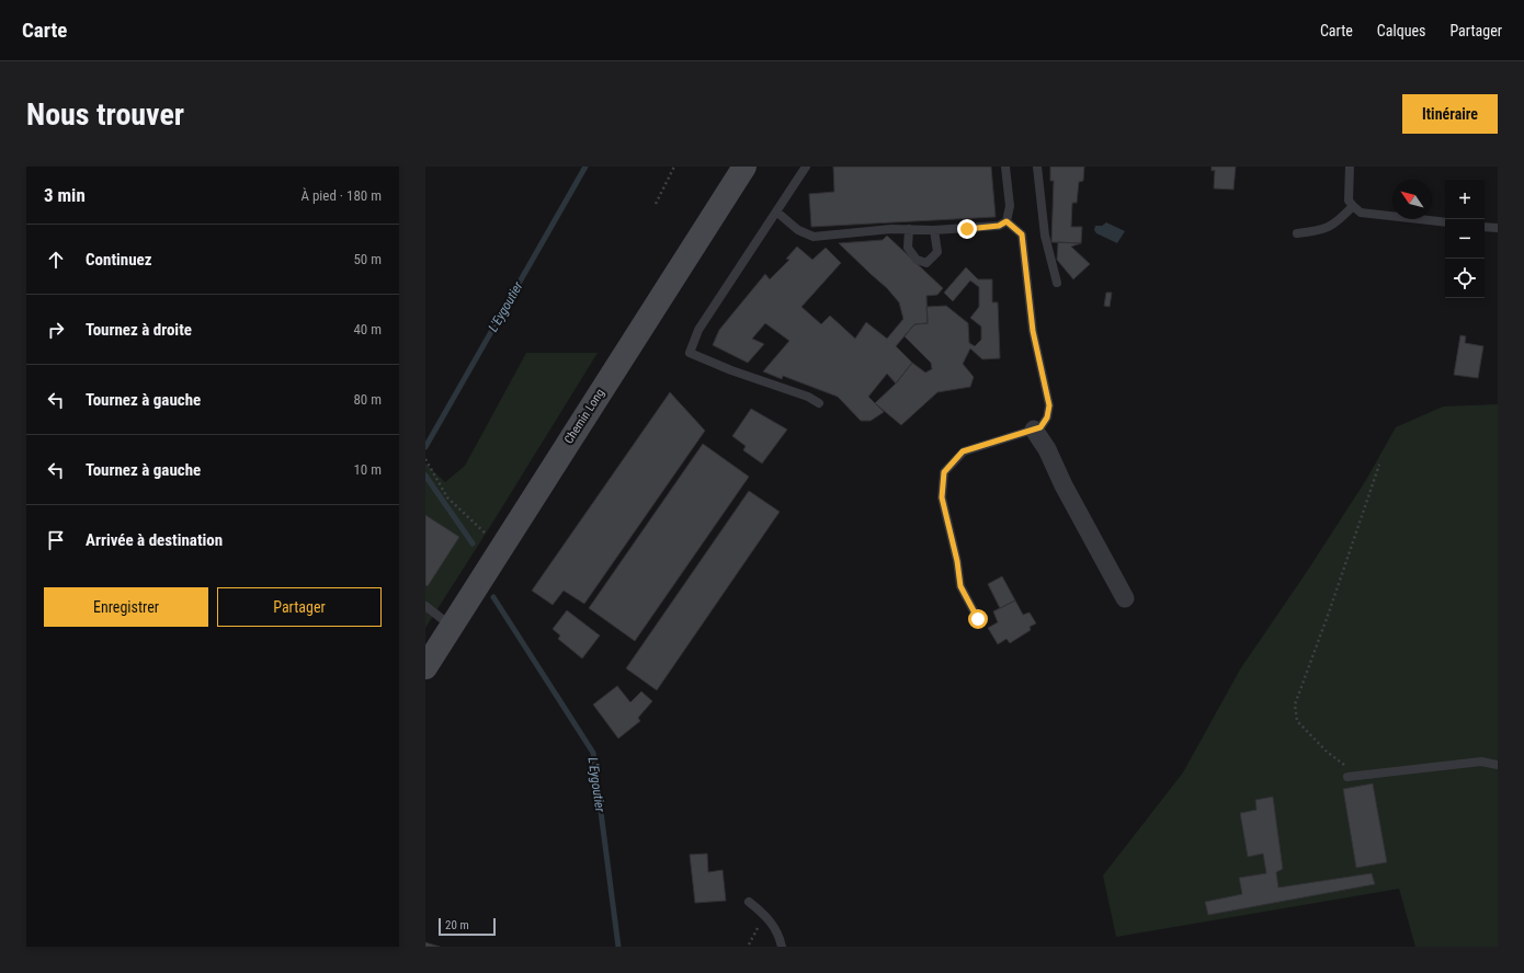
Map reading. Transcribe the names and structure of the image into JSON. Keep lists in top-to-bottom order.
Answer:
{
  "streets": {
    "main road": ["Chemin Long"]
  },
  "water": ["L'Eygoutier"],
  "scale_bar": "20 m",
  "north": "top left",
  "page": {
    "header": "Carte",
    "nav": ["Carte", "Calques", "Partager"],
    "buttons": [
      "Itinéraire",
      ["Enregistrer", "Partager"]
    ],
    "title": "Nous trouver",
    "heading": ["3 min", "À pied · 180 m"],
    "map_buttons": ["+", "−"],
    "list": [
      ["Continuez", "50 m"],
      ["Tournez à droite", "40 m"],
      ["Tournez à gauche", "80 m"],
      ["Tournez à gauche", "10 m"],
      "Arrivée à destination"
    ],
    "scale": "20 m"
  }
}
